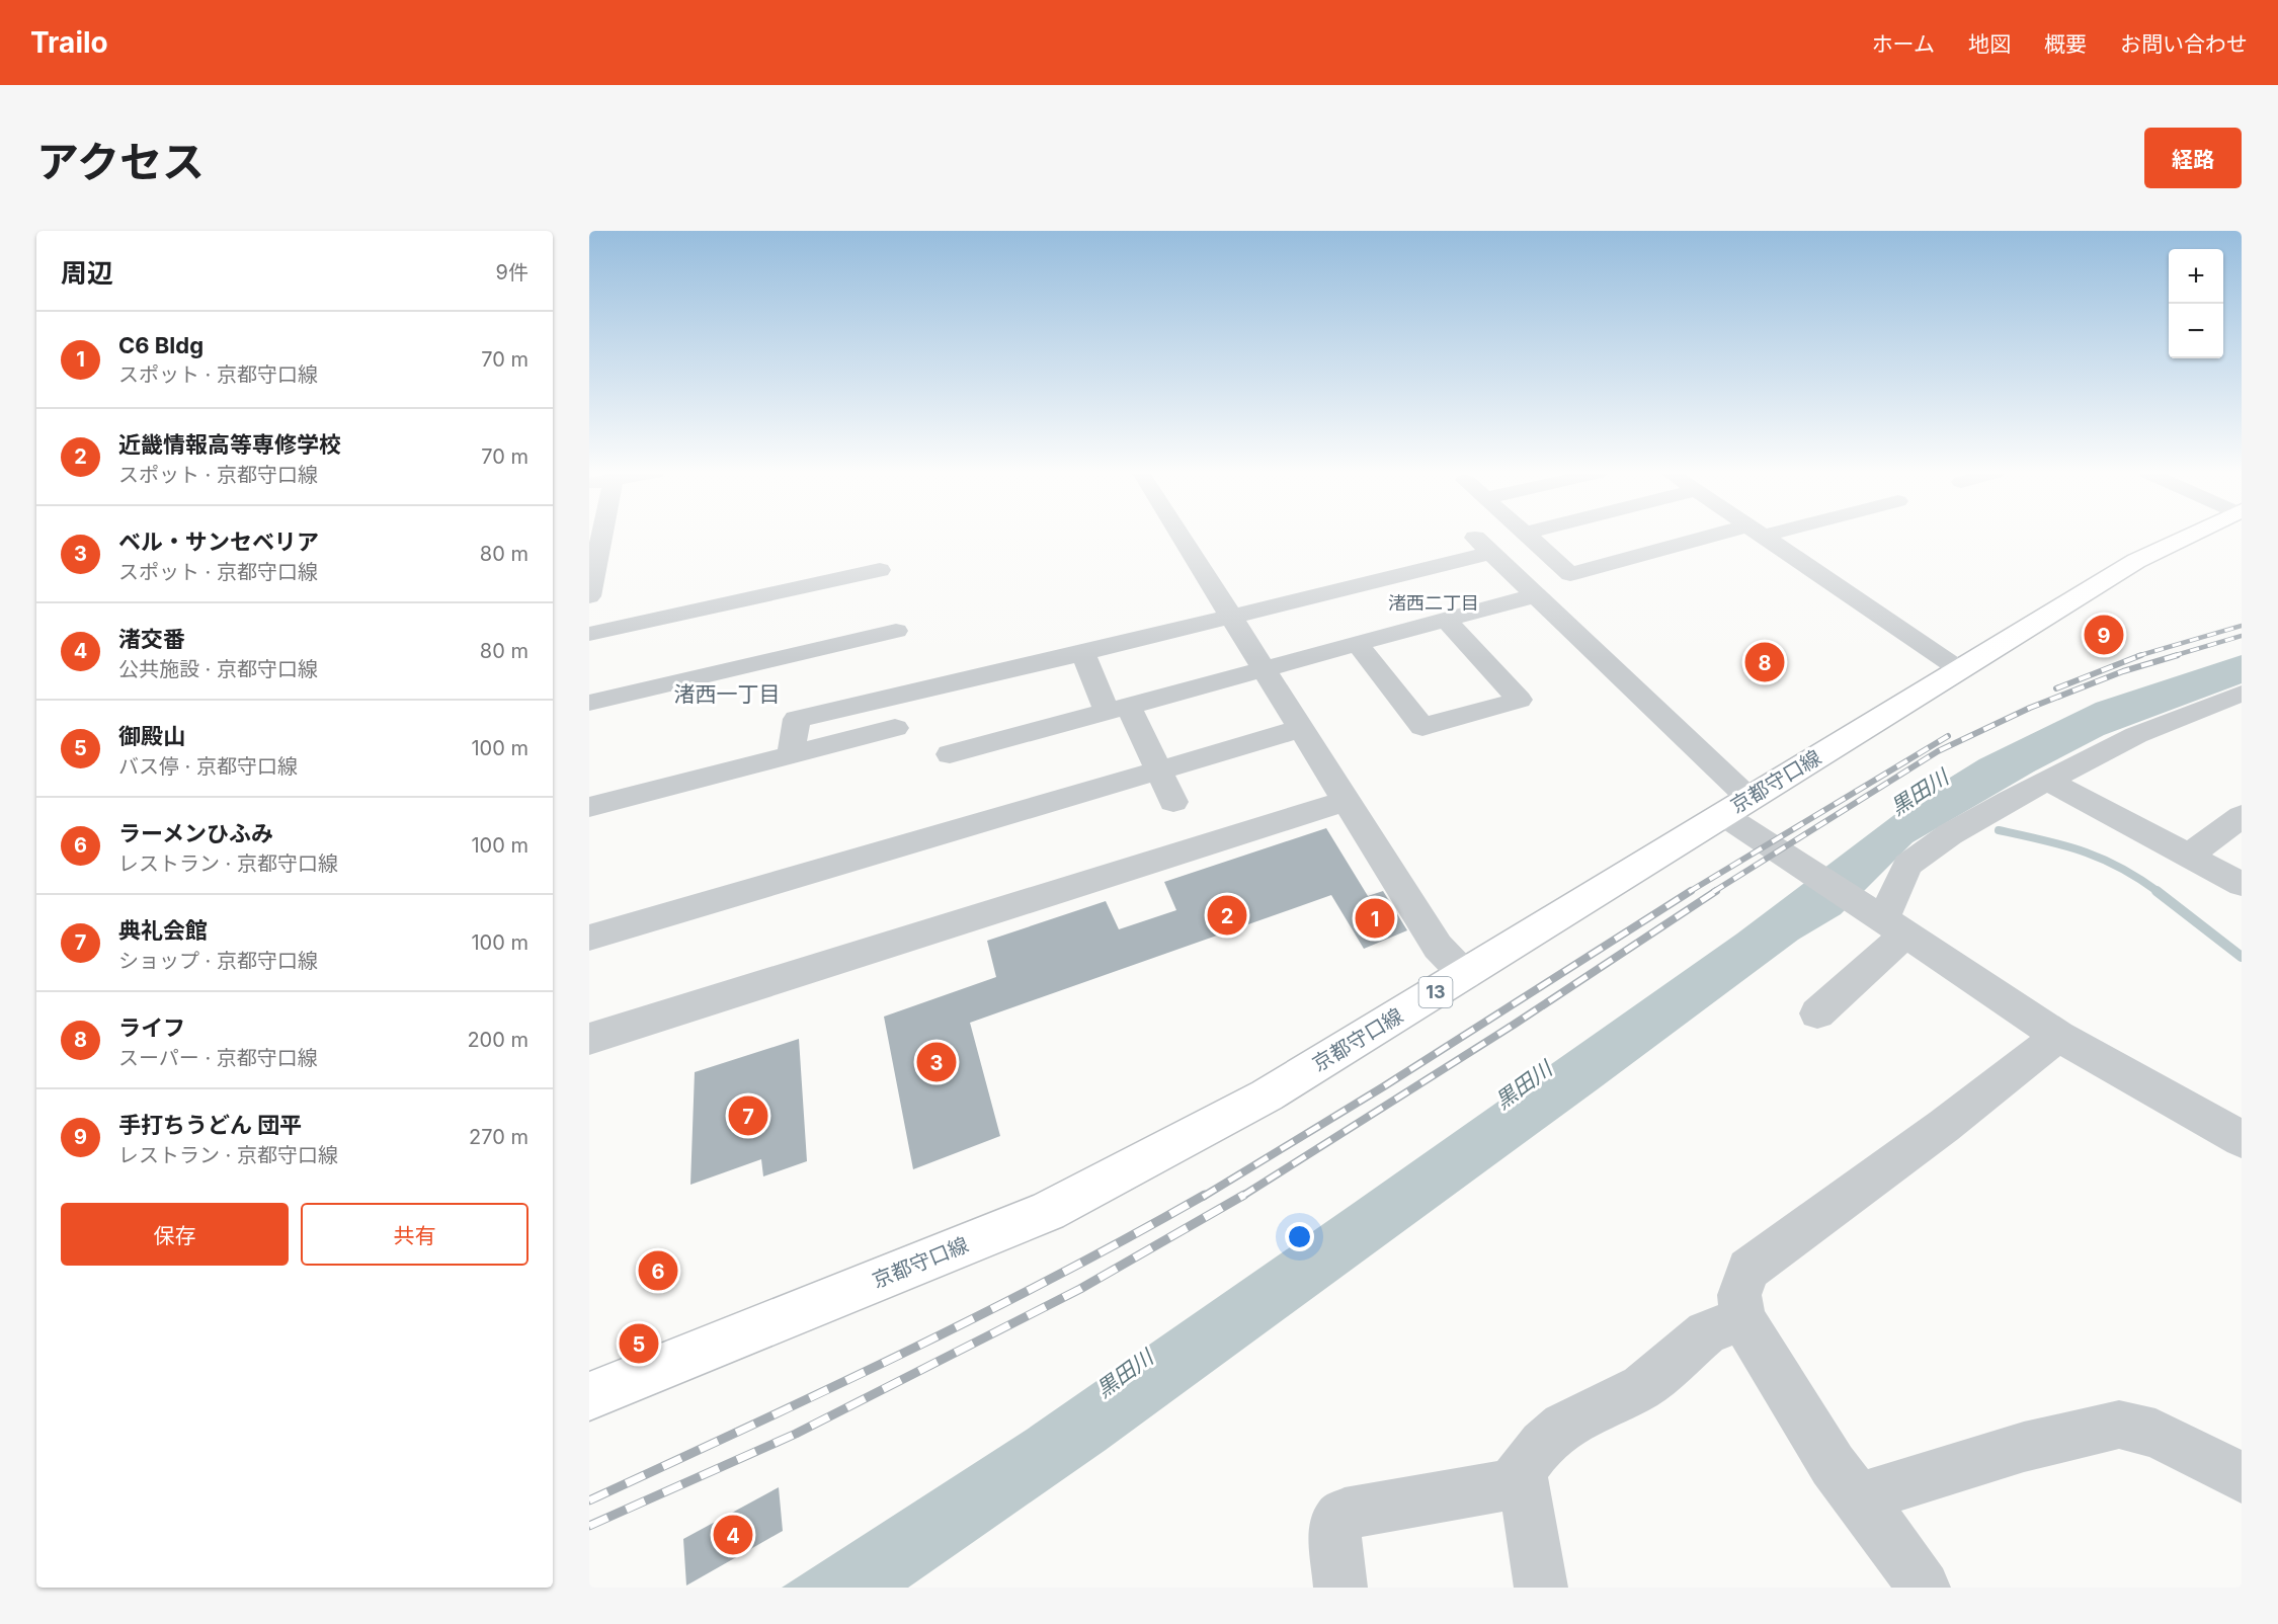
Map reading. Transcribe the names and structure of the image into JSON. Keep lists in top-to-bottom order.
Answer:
{
  "streets": {
    "main road": ["京都守口線", "13"]
  },
  "districts": ["渚西二丁目", "渚西一丁目"],
  "water": ["黒田川"],
  "page": {
    "header": "Trailo",
    "nav": [
      "ホーム",
      "地図",
      "概要",
      "お問い合わせ"
    ],
    "title": "アクセス",
    "buttons": [
      "経路",
      ["保存", "共有"]
    ],
    "heading": ["周辺", "9件"],
    "map_buttons": ["+", "−"],
    "list": [
      {
        "mark": "1",
        "name": "C6 Bldg",
        "note": "スポット · 京都守口線",
        "value": "70 m"
      },
      {
        "mark": "2",
        "name": "近畿情報高等専修学校",
        "note": "スポット · 京都守口線",
        "value": "70 m"
      },
      {
        "mark": "3",
        "name": "ベル・サンセベリア",
        "note": "スポット · 京都守口線",
        "value": "80 m"
      },
      {
        "mark": "4",
        "name": "渚交番",
        "note": "公共施設 · 京都守口線",
        "value": "80 m"
      },
      {
        "mark": "5",
        "name": "御殿山",
        "note": "バス停 · 京都守口線",
        "value": "100 m"
      },
      {
        "mark": "6",
        "name": "ラーメンひふみ",
        "note": "レストラン · 京都守口線",
        "value": "100 m"
      },
      {
        "mark": "7",
        "name": "典礼会館",
        "note": "ショップ · 京都守口線",
        "value": "100 m"
      },
      {
        "mark": "8",
        "name": "ライフ",
        "note": "スーパー · 京都守口線",
        "value": "200 m"
      },
      {
        "mark": "9",
        "name": "手打ちうどん 団平",
        "note": "レストラン · 京都守口線",
        "value": "270 m"
      }
    ],
    "pins": [
      "9",
      "8",
      "2",
      "1",
      "3",
      "7",
      "6",
      "5",
      "4"
    ]
  }
}
